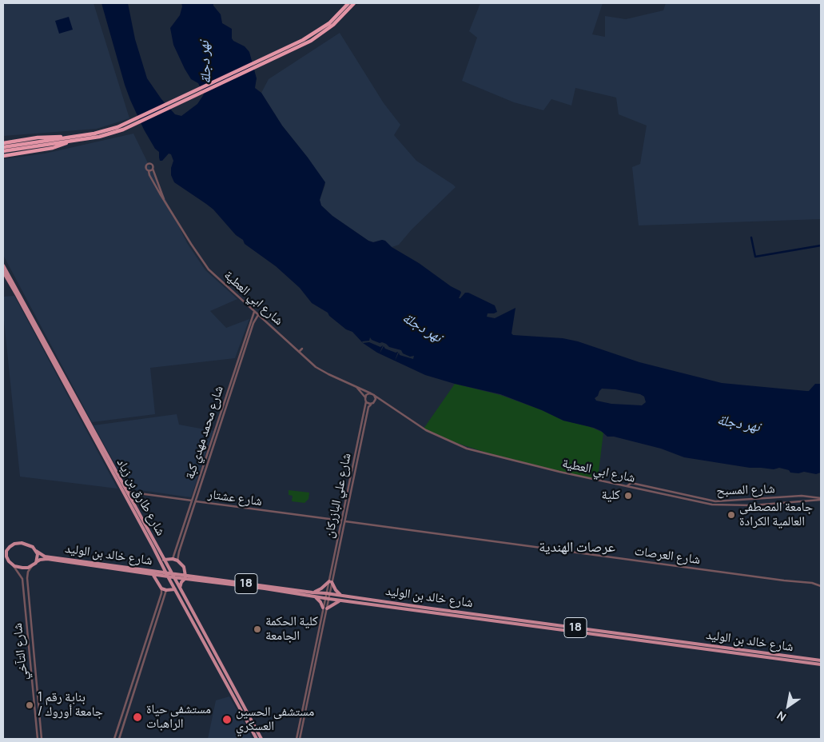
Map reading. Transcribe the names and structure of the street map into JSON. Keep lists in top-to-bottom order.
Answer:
{
  "streets": {
    "main road": ["شارع طارق بن زياد", "شارع خالد بن الوليد", "18"],
    "street": [
      "شارع ابي العطية",
      "شارع محمد مهدي كبة",
      "شارع المسبح",
      "شارع علي البازركان",
      "شارع عشتار",
      "شارع العرصات",
      "شارع التآخي"
    ]
  },
  "crossings": [
    ["شارع ابي العطية", "شارع محمد مهدي كبة"],
    ["شارع ابي العطية", "شارع المسبح"],
    ["شارع ابي العطية", "شارع علي البازركان"],
    ["شارع محمد مهدي كبة", "شارع عشتار"],
    ["شارع علي البازركان", "شارع عشتار"],
    ["شارع علي البازركان", "شارع خالد بن الوليد"],
    ["شارع علي البازركان", "شارع العرصات"],
    ["شارع طارق بن زياد", "شارع عشتار"],
    ["شارع خالد بن الوليد", "شارع التآخي"]
  ],
  "districts": ["عرصات الهندية"],
  "water": ["نهر دجلة"],
  "places": [
    "كلية",
    "جامعة المصطفى العالمية الكرادة",
    "كلية الحكمة الجامعة",
    "بناية رقم 1 / جامعة أوروك",
    "مستشفى حياة الراهبات",
    "مستشفى الحسين العسكري"
  ],
  "north": "bottom left"
}
